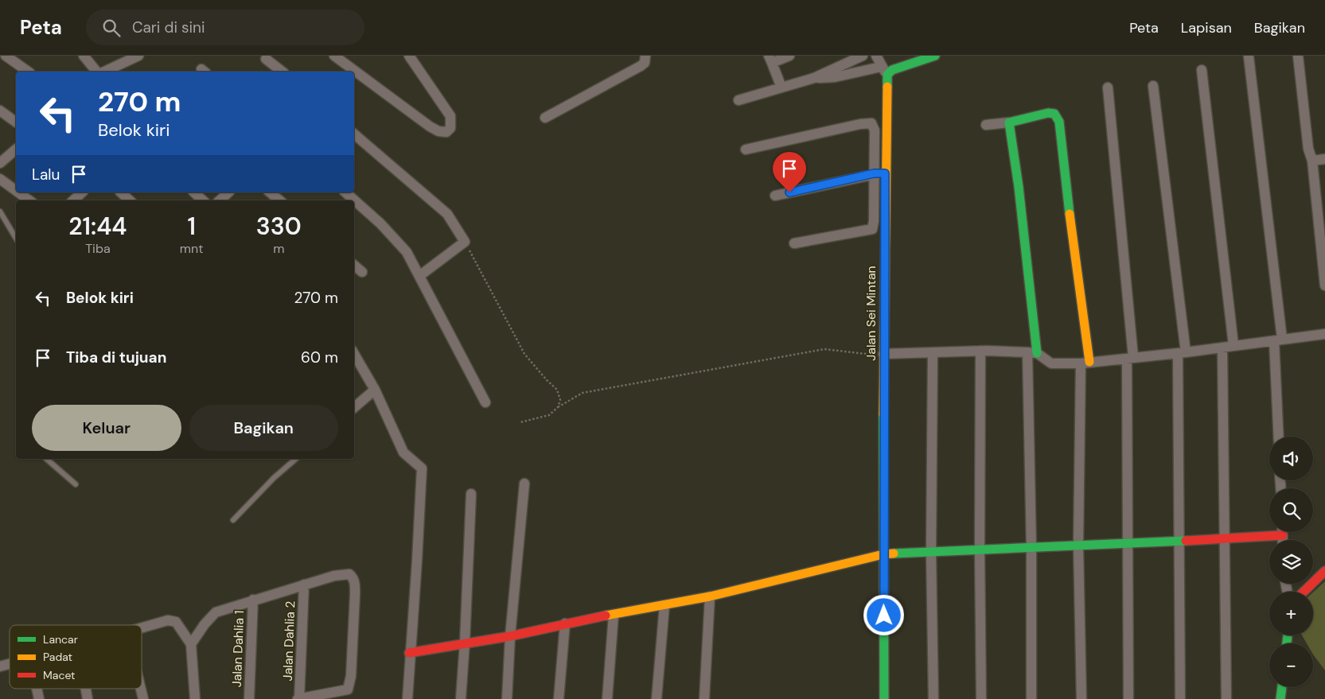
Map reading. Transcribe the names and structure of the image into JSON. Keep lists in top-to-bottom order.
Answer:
{
  "streets": {
    "street": ["Jalan Sei Mintan", "Jalan Dahlia 2", "Jalan Dahlia 1"]
  },
  "legend": ["Lancar", "Padat", "Macet"],
  "page": {
    "header": "Peta",
    "search": "Cari di sini",
    "nav": ["Peta", "Lapisan", "Bagikan"],
    "turn": ["270 m", "Belok kiri"],
    "then": "Lalu",
    "eta": [
      "21:44",
      "Tiba",
      "1",
      "mnt",
      "330",
      "m"
    ],
    "list": [
      {
        "name": "Belok kiri",
        "value": "270 m"
      },
      {
        "name": "Tiba di tujuan",
        "value": "60 m"
      }
    ],
    "buttons": ["Keluar", "Bagikan"],
    "map_buttons": ["+", "−"]
  }
}
